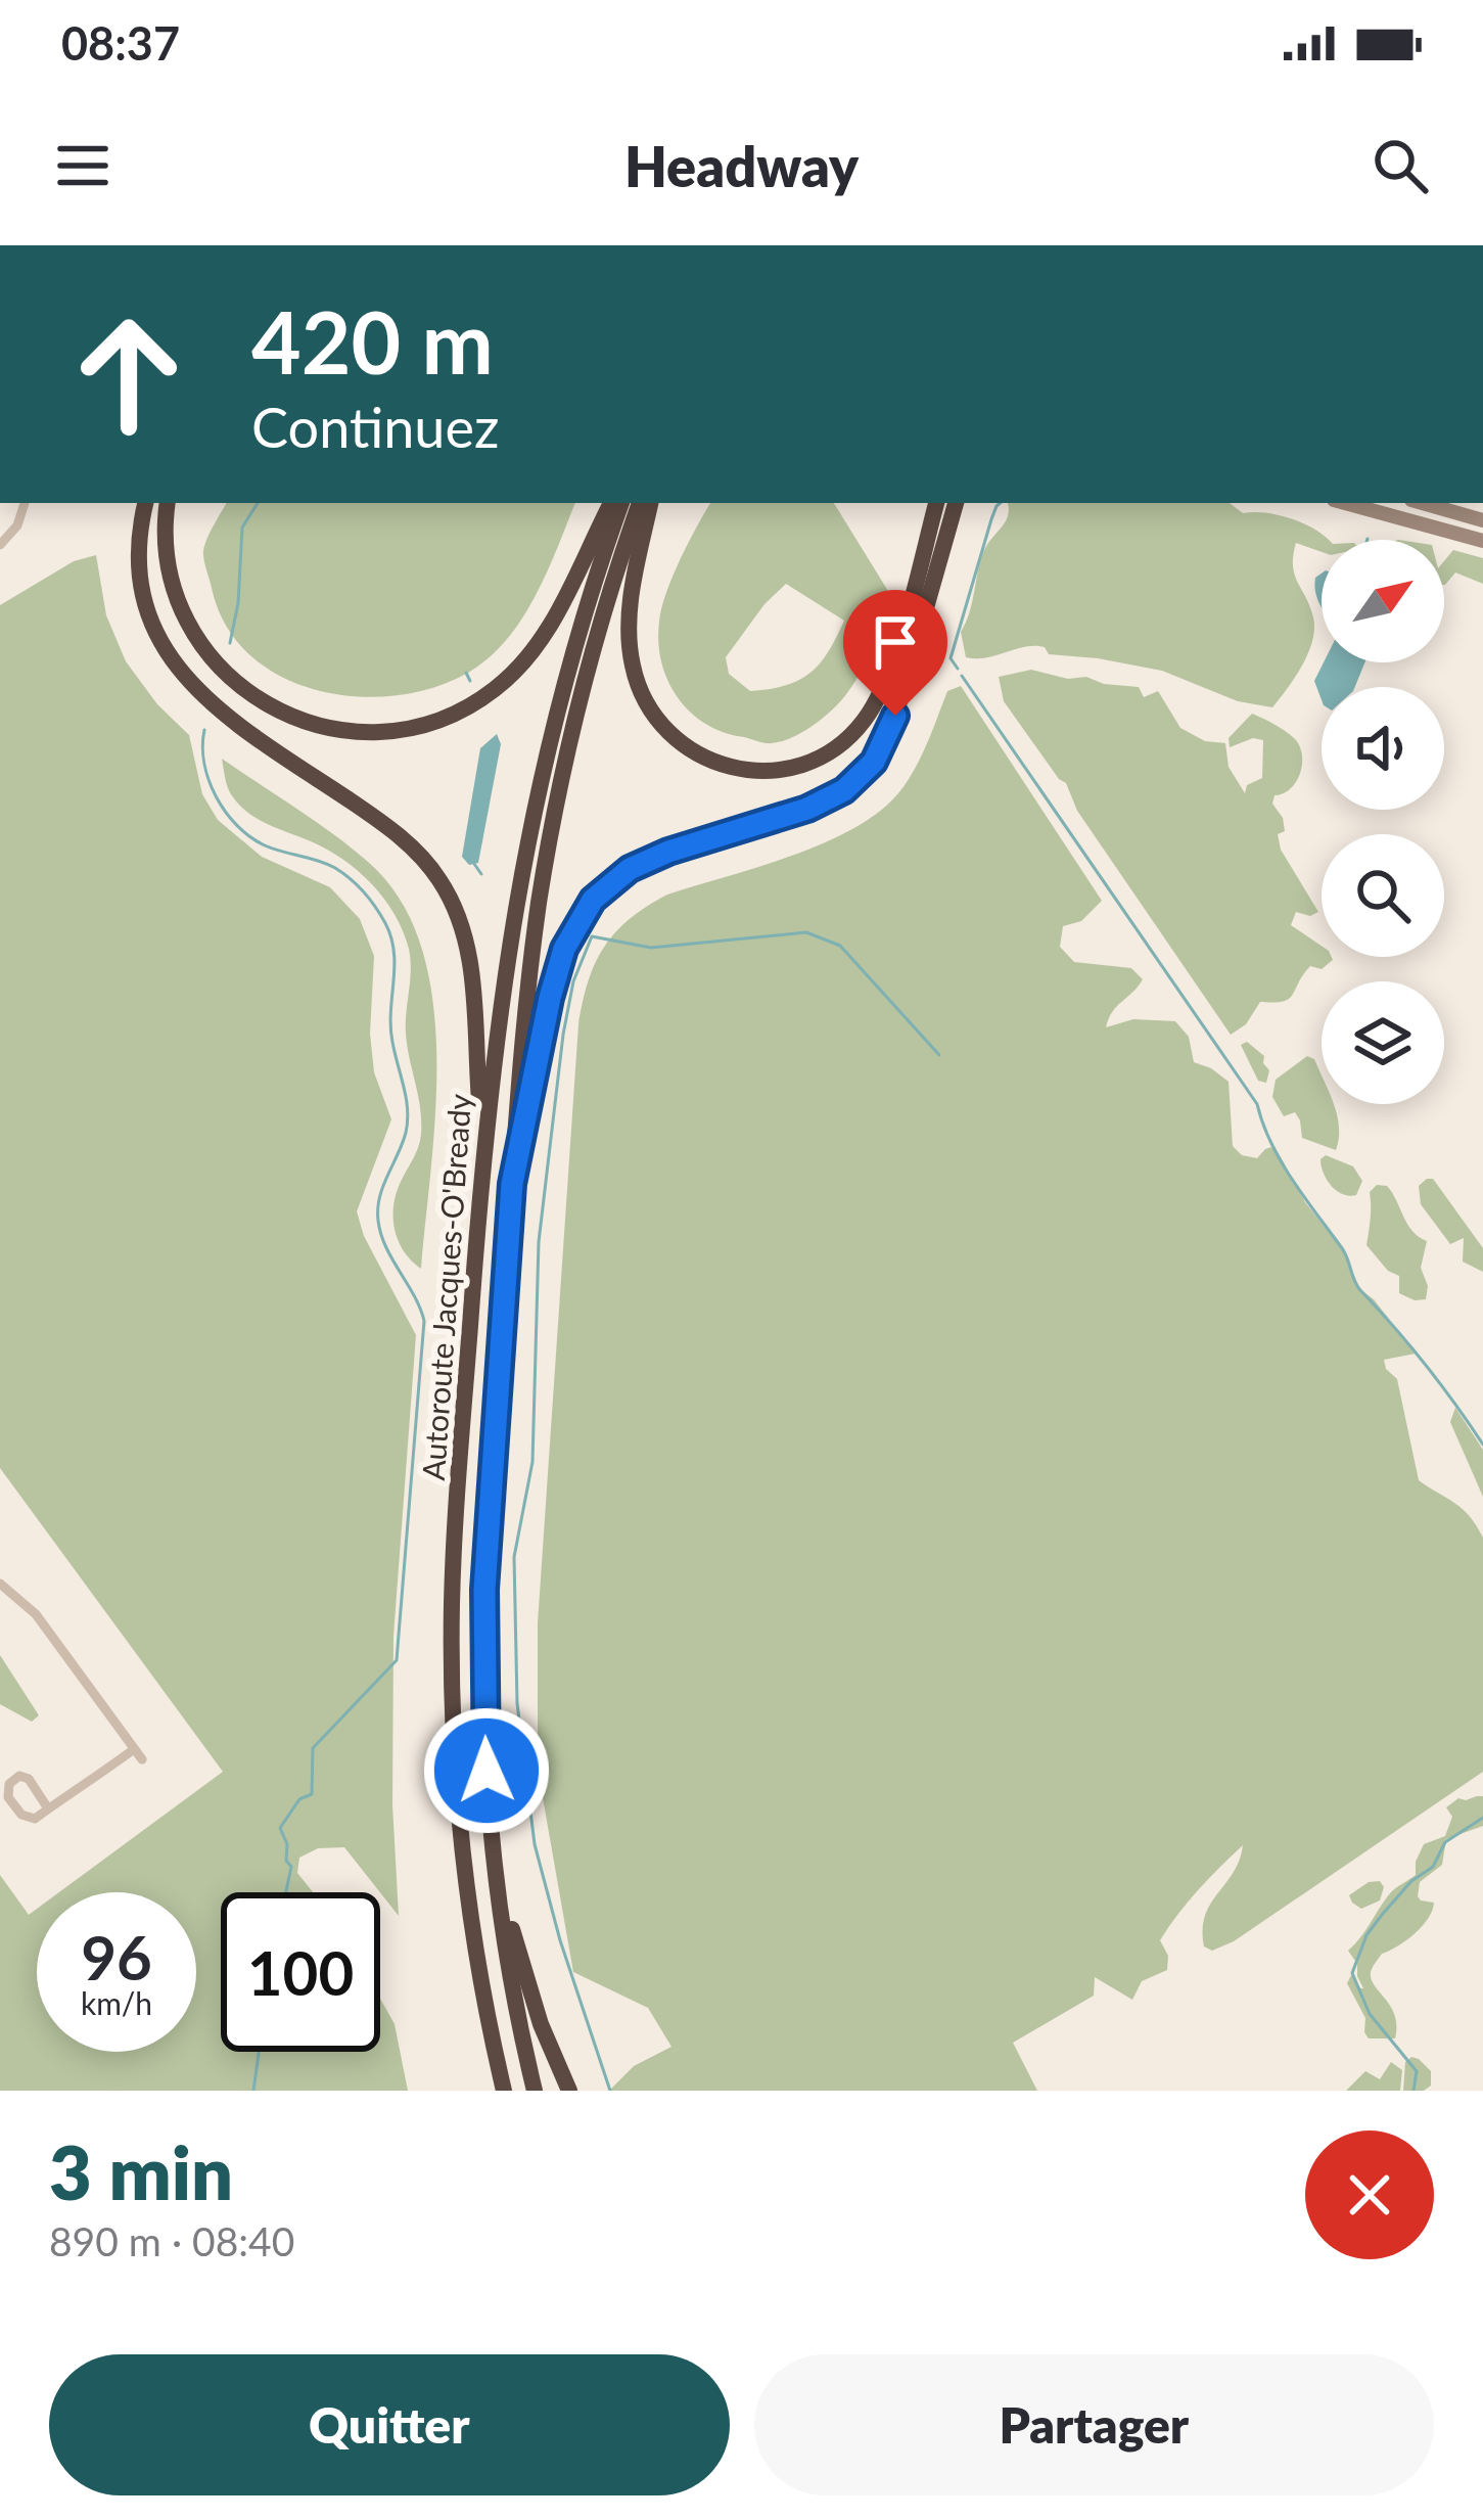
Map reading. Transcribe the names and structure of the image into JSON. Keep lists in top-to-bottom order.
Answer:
{
  "streets": {
    "highway": ["Autoroute Jacques-O'Bready"]
  },
  "north": "top right",
  "page": {
    "status": "08:37",
    "header": "Headway",
    "turn": ["420 m", "Continuez"],
    "speed": "96 km/h",
    "limit": "100",
    "heading": ["3 min", "890 m · 08:40"],
    "buttons": ["Quitter", "Partager"]
  }
}
